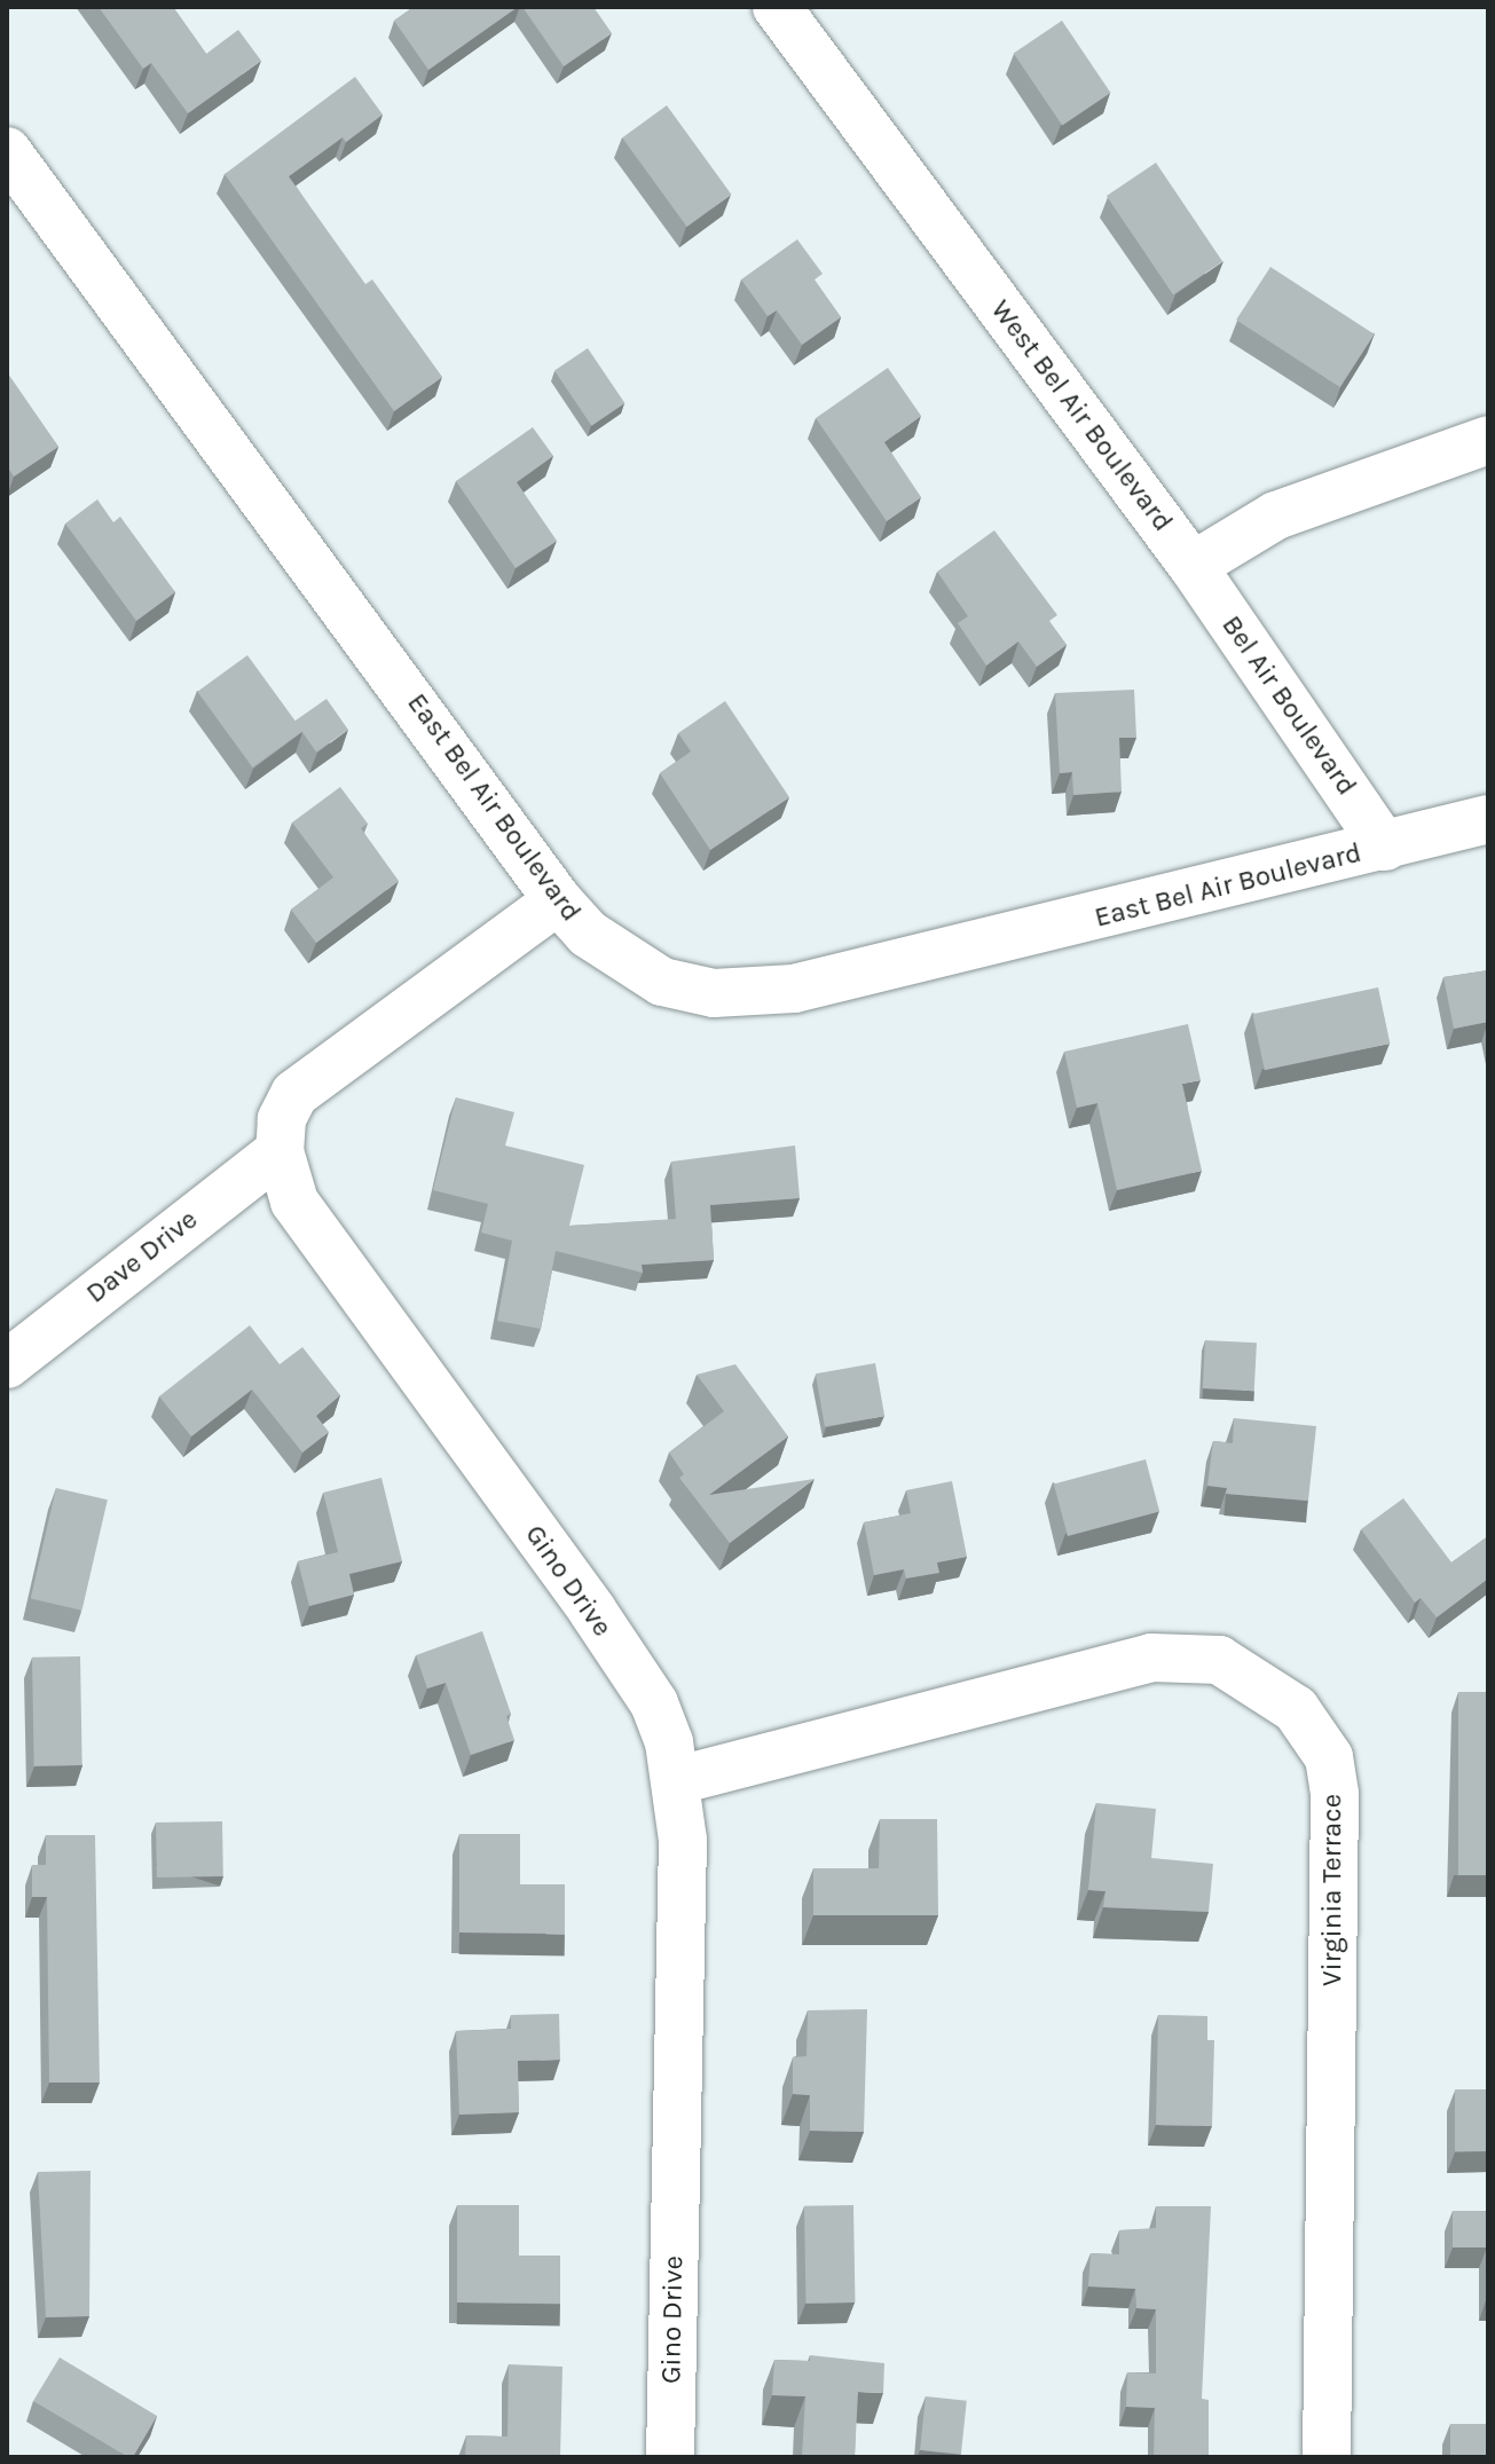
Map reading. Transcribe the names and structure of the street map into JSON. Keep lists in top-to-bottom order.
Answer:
{
  "streets": {
    "street": [
      "West Bel Air Boulevard",
      "Bel Air Boulevard",
      "East Bel Air Boulevard",
      "Dave Drive",
      "Gino Drive",
      "Virginia Terrace"
    ]
  },
  "crossings": [
    ["West Bel Air Boulevard", "Bel Air Boulevard"],
    ["Bel Air Boulevard", "East Bel Air Boulevard"],
    ["East Bel Air Boulevard", "Gino Drive"],
    ["Dave Drive", "Gino Drive"],
    ["Gino Drive", "Virginia Terrace"]
  ]
}
